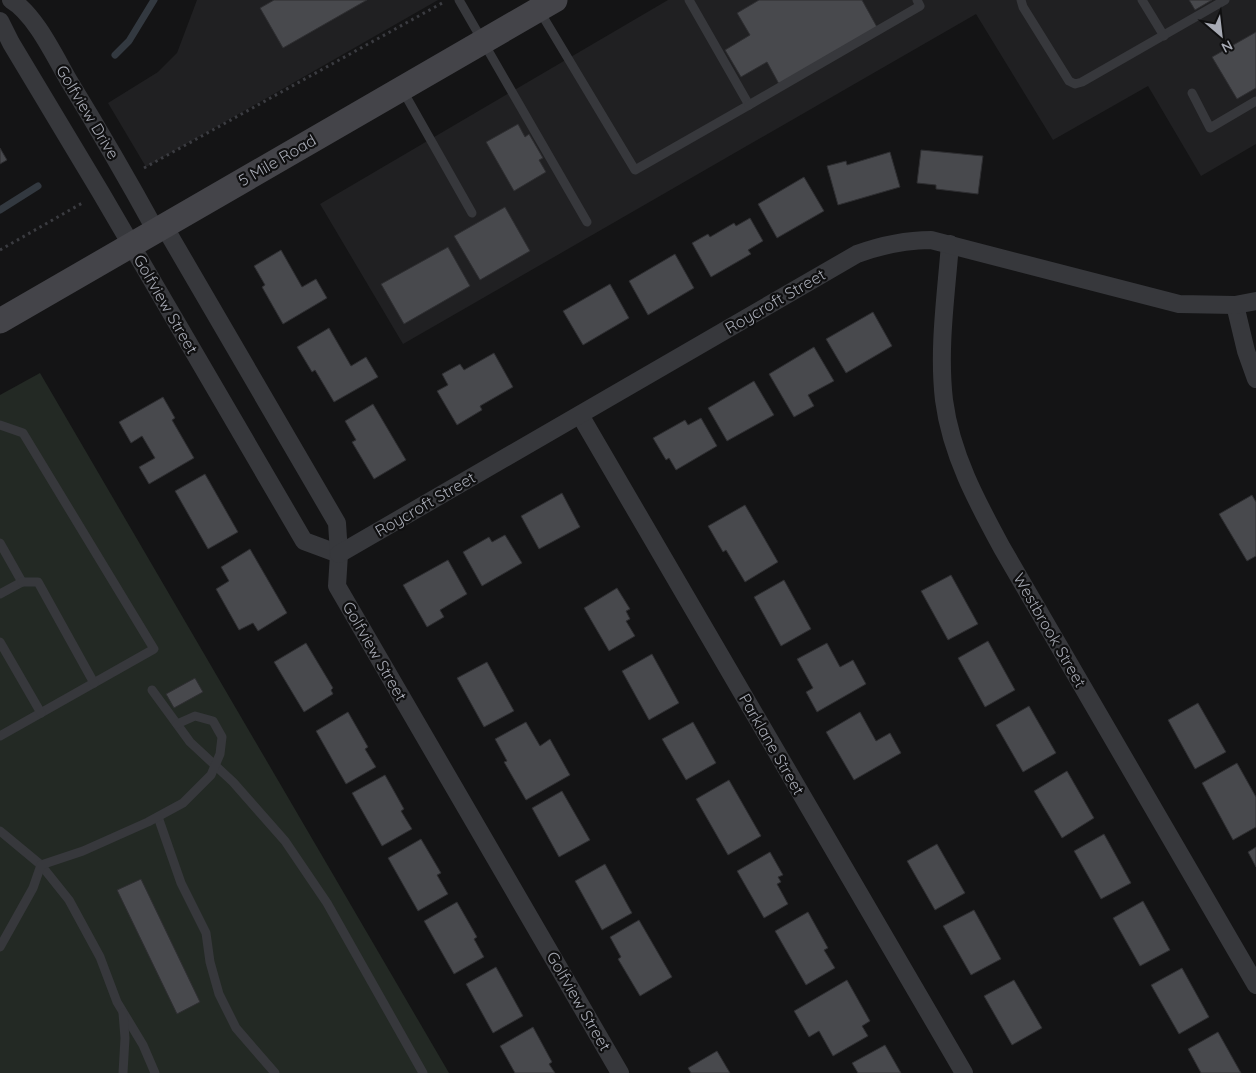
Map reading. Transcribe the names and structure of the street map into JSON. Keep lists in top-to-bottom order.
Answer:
{
  "streets": {
    "main road": ["5 Mile Road"],
    "street": [
      "Golfview Drive",
      "Roycroft Street",
      "Golfview Street",
      "Westbrook Street",
      "Parklane Street"
    ]
  },
  "crossings": [
    ["Golfview Drive", "5 Mile Road"],
    ["Golfview Drive", "Roycroft Street"],
    ["Golfview Drive", "Golfview Street"],
    ["5 Mile Road", "Golfview Street"],
    ["Roycroft Street", "Golfview Street"],
    ["Roycroft Street", "Westbrook Street"],
    ["Roycroft Street", "Parklane Street"]
  ],
  "north": "bottom right"
}
